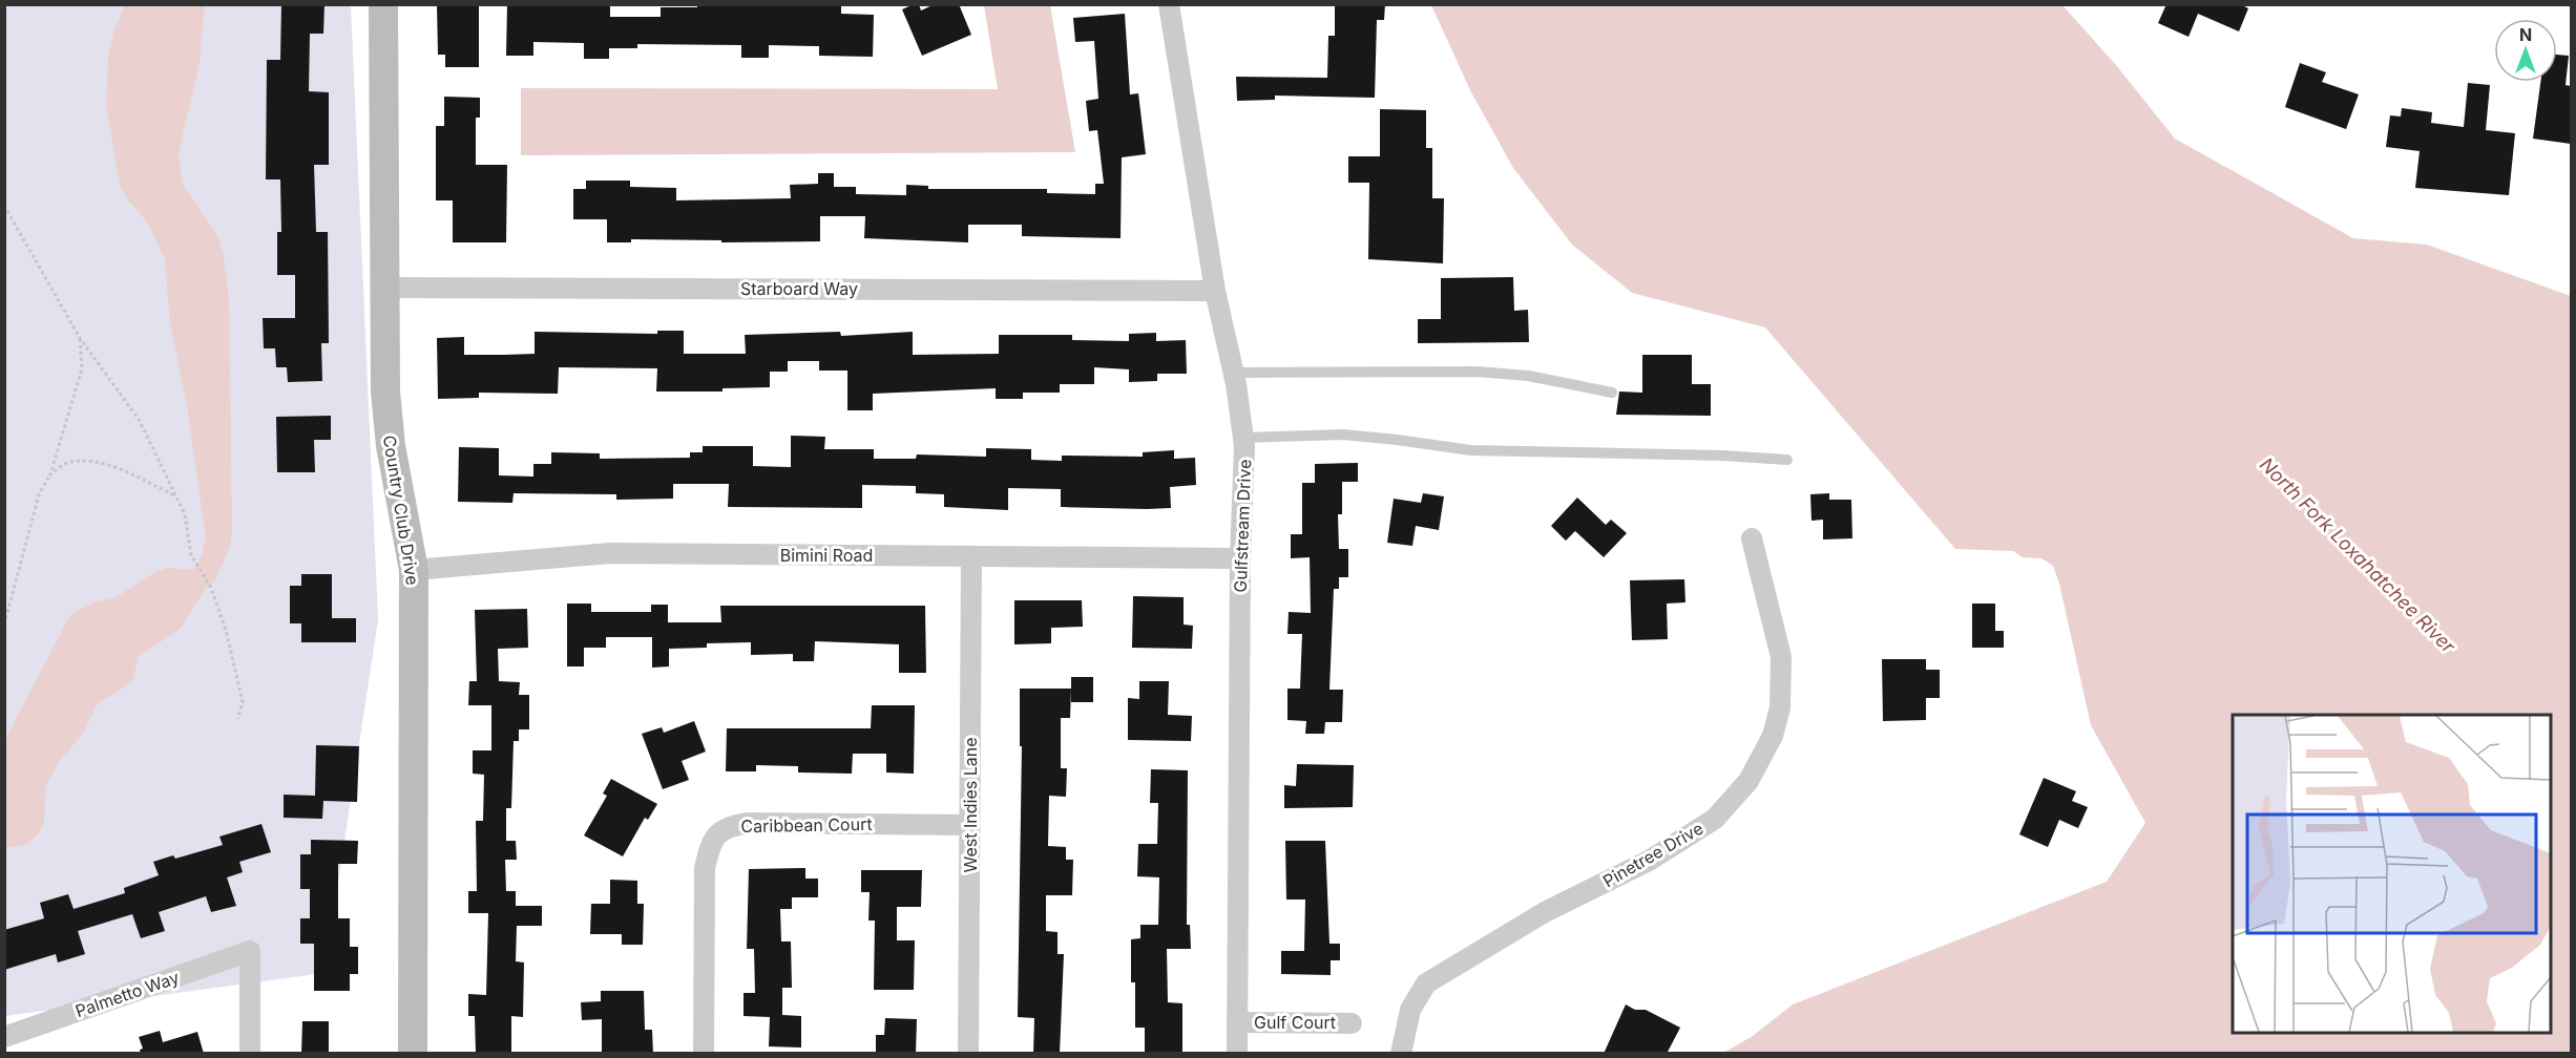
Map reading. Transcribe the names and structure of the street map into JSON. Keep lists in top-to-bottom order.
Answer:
{
  "streets": {
    "street": [
      "Starboard Way",
      "Country Club Drive",
      "Gulfstream Drive",
      "Bimini Road",
      "West Indies Lane",
      "Caribbean Court",
      "Pinetree Drive",
      "Palmetto Way",
      "Gulf Court"
    ]
  },
  "crossings": [
    ["Starboard Way", "Country Club Drive"],
    ["Starboard Way", "Gulfstream Drive"],
    ["Country Club Drive", "Bimini Road"],
    ["Gulfstream Drive", "Bimini Road"],
    ["Gulfstream Drive", "Gulf Court"],
    ["Bimini Road", "West Indies Lane"],
    ["West Indies Lane", "Caribbean Court"]
  ],
  "water": ["North Fork Loxahatchee River"],
  "north": "top"
}
